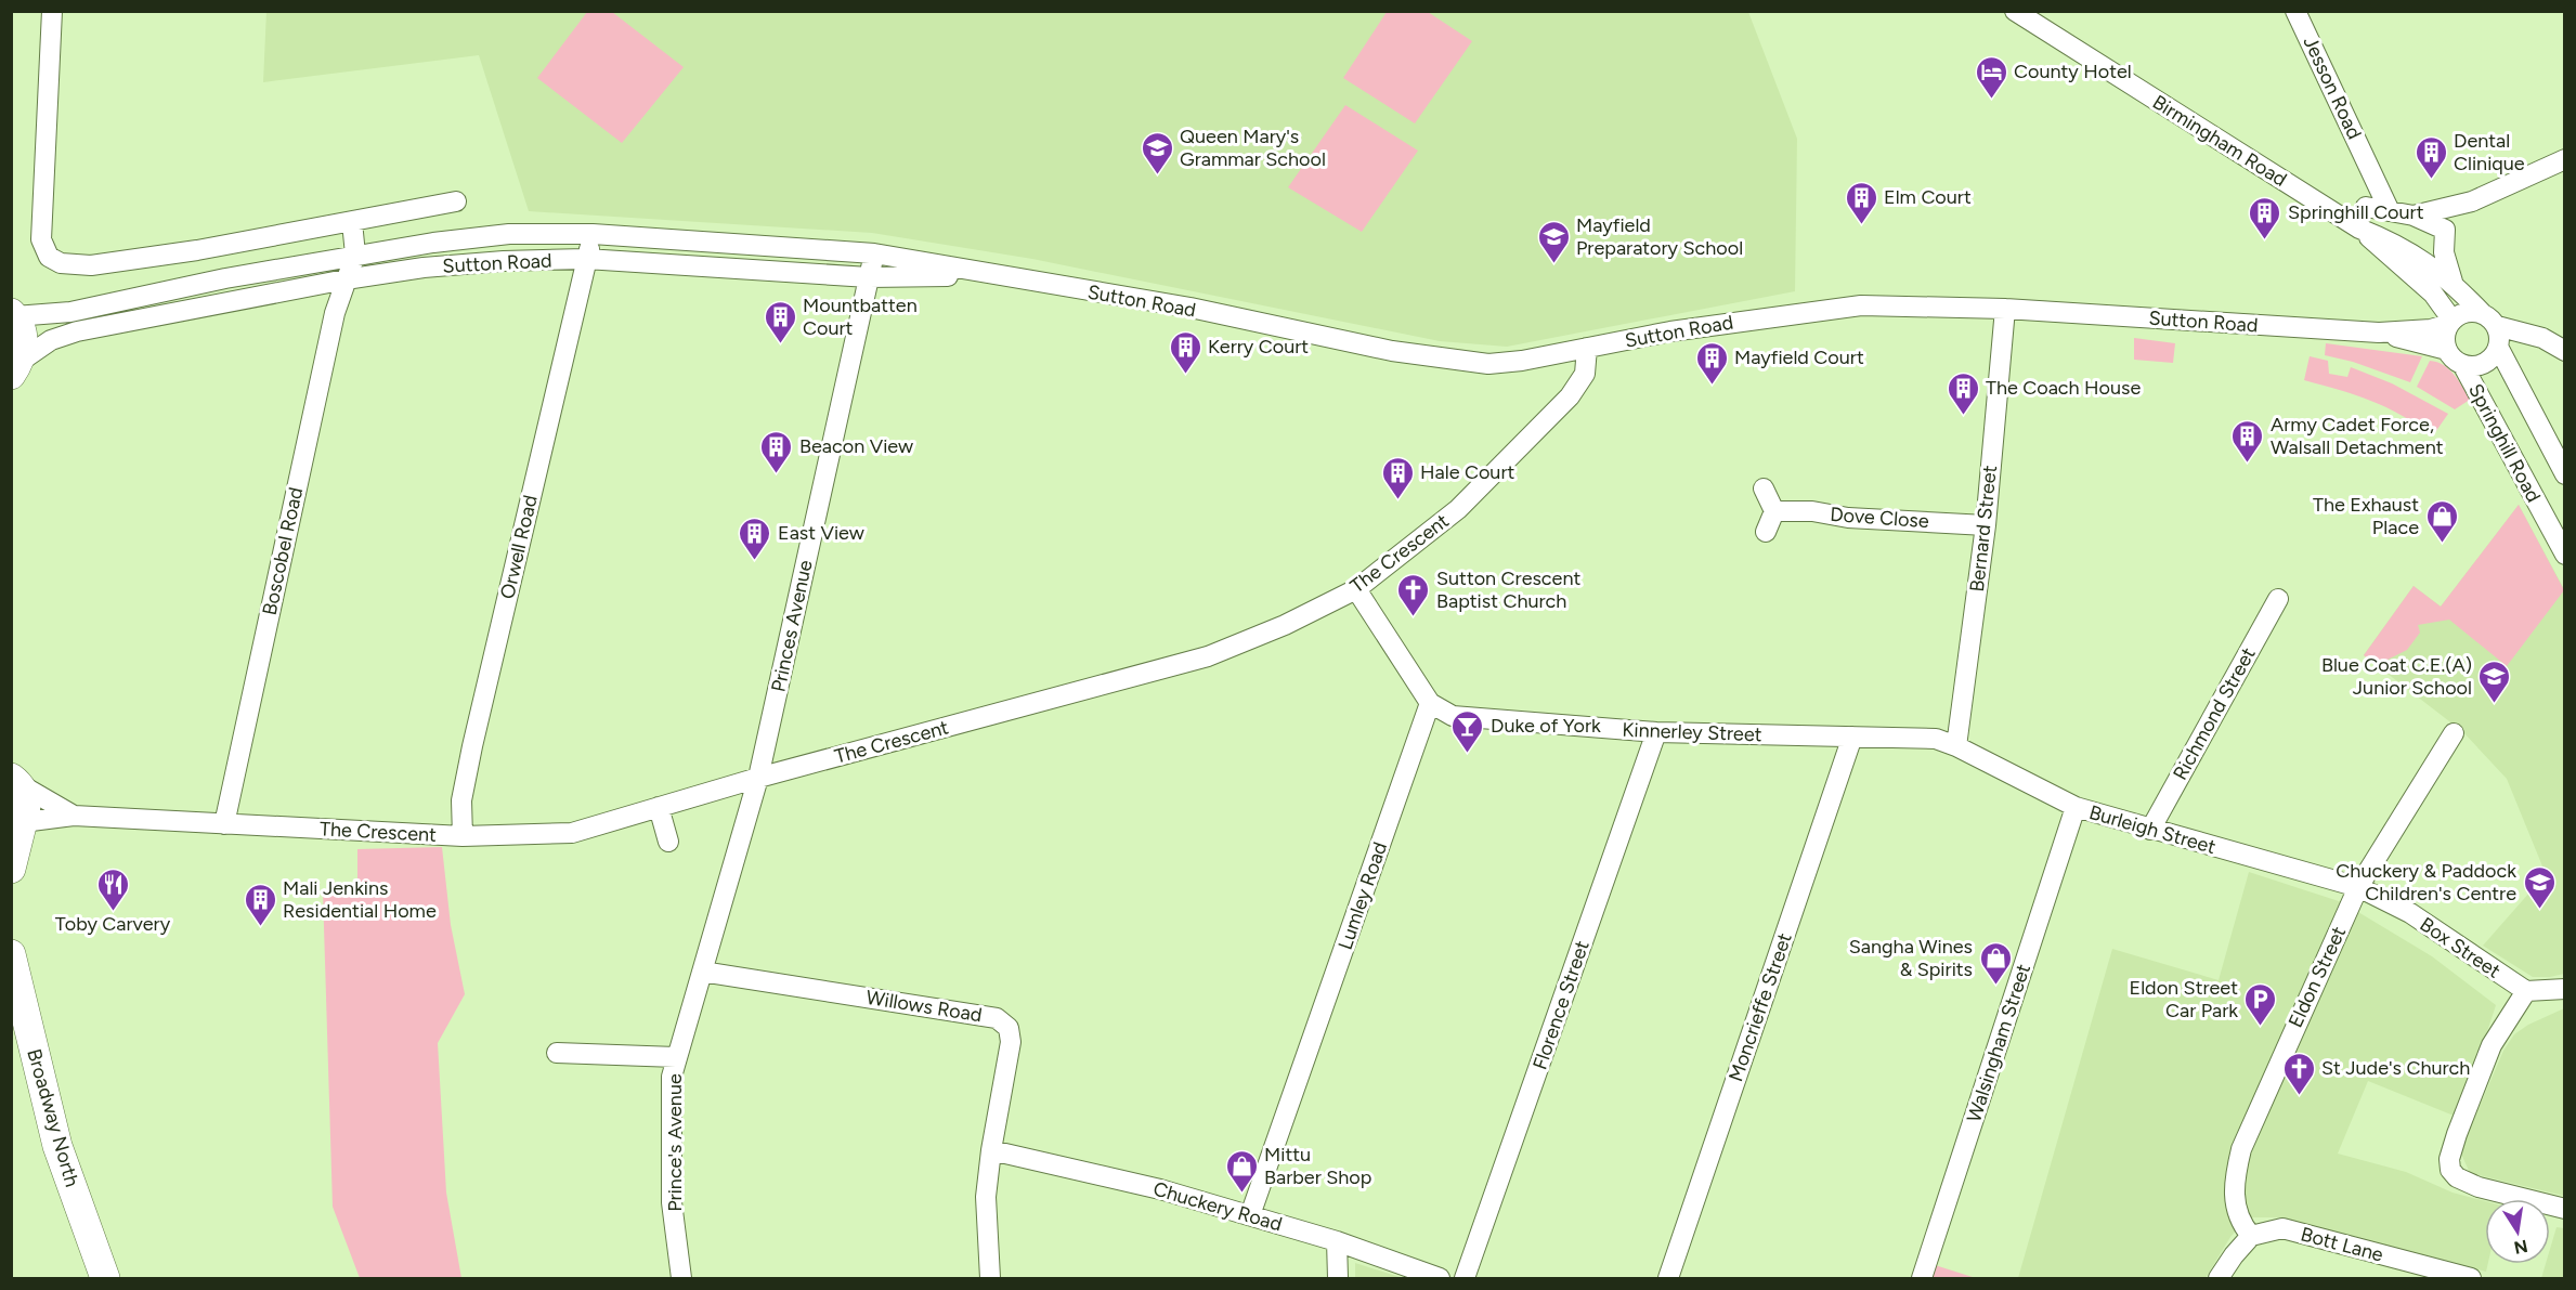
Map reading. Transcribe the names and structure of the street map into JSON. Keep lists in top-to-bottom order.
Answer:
{
  "streets": {
    "highway": ["Broadway North"],
    "street": [
      "Jesson Road",
      "Birmingham Road",
      "Sutton Road",
      "Springhill Road",
      "Dove Close",
      "Bernard Street",
      "Orwell Road",
      "Boscobel Road",
      "The Crescent",
      "Princes Avenue",
      "Richmond Street",
      "Kinnerley Street",
      "Burleigh Street",
      "Lumley Road",
      "Box Street",
      "Eldon Street",
      "Florence Street",
      "Willows Road",
      "Moncrieffe Street",
      "Walsingham Street",
      "Prince's Avenue",
      "Chuckery Road",
      "Bott Lane"
    ]
  },
  "crossings": [
    ["Jesson Road", "Birmingham Road"],
    ["Birmingham Road", "Sutton Road"],
    ["Birmingham Road", "Springhill Road"],
    ["Sutton Road", "Springhill Road"],
    ["Sutton Road", "Bernard Street"],
    ["Sutton Road", "Orwell Road"],
    ["Sutton Road", "Boscobel Road"],
    ["Sutton Road", "The Crescent"],
    ["Sutton Road", "Princes Avenue"],
    ["Dove Close", "Bernard Street"],
    ["Bernard Street", "Kinnerley Street"],
    ["Bernard Street", "Burleigh Street"],
    ["Orwell Road", "The Crescent"],
    ["Boscobel Road", "The Crescent"],
    ["The Crescent", "Princes Avenue"],
    ["Princes Avenue", "Willows Road"],
    ["Princes Avenue", "Prince's Avenue"],
    ["Richmond Street", "Burleigh Street"],
    ["Kinnerley Street", "Burleigh Street"],
    ["Kinnerley Street", "Lumley Road"],
    ["Kinnerley Street", "Florence Street"],
    ["Kinnerley Street", "Moncrieffe Street"],
    ["Burleigh Street", "Box Street"],
    ["Burleigh Street", "Eldon Street"],
    ["Burleigh Street", "Walsingham Street"],
    ["Lumley Road", "Chuckery Road"],
    ["Box Street", "Eldon Street"],
    ["Eldon Street", "Bott Lane"],
    ["Willows Road", "Prince's Avenue"],
    ["Willows Road", "Chuckery Road"]
  ],
  "places": {
    "hotel": ["County Hotel"],
    "school or university": [
      "Queen Mary's Grammar School",
      "Mayfield Preparatory School",
      "Blue Coat C.E.(A) Junior School",
      "Chuckery & Paddock Children's Centre"
    ],
    "building": [
      "Dental Clinique",
      "Elm Court",
      "Springhill Court",
      "Mountbatten Court",
      "Kerry Court",
      "Mayfield Court",
      "The Coach House",
      "Army Cadet Force, Walsall Detachment",
      "Beacon View",
      "Hale Court",
      "East View",
      "Mali Jenkins Residential Home"
    ],
    "shop": ["The Exhaust Place", "Sangha Wines & Spirits", "Mittu Barber Shop"],
    "church": ["Sutton Crescent Baptist Church", "St Jude's Church"],
    "bar": ["Duke of York"],
    "restaurant": ["Toby Carvery"],
    "parking": ["Eldon Street Car Park"]
  },
  "north": "bottom"
}
